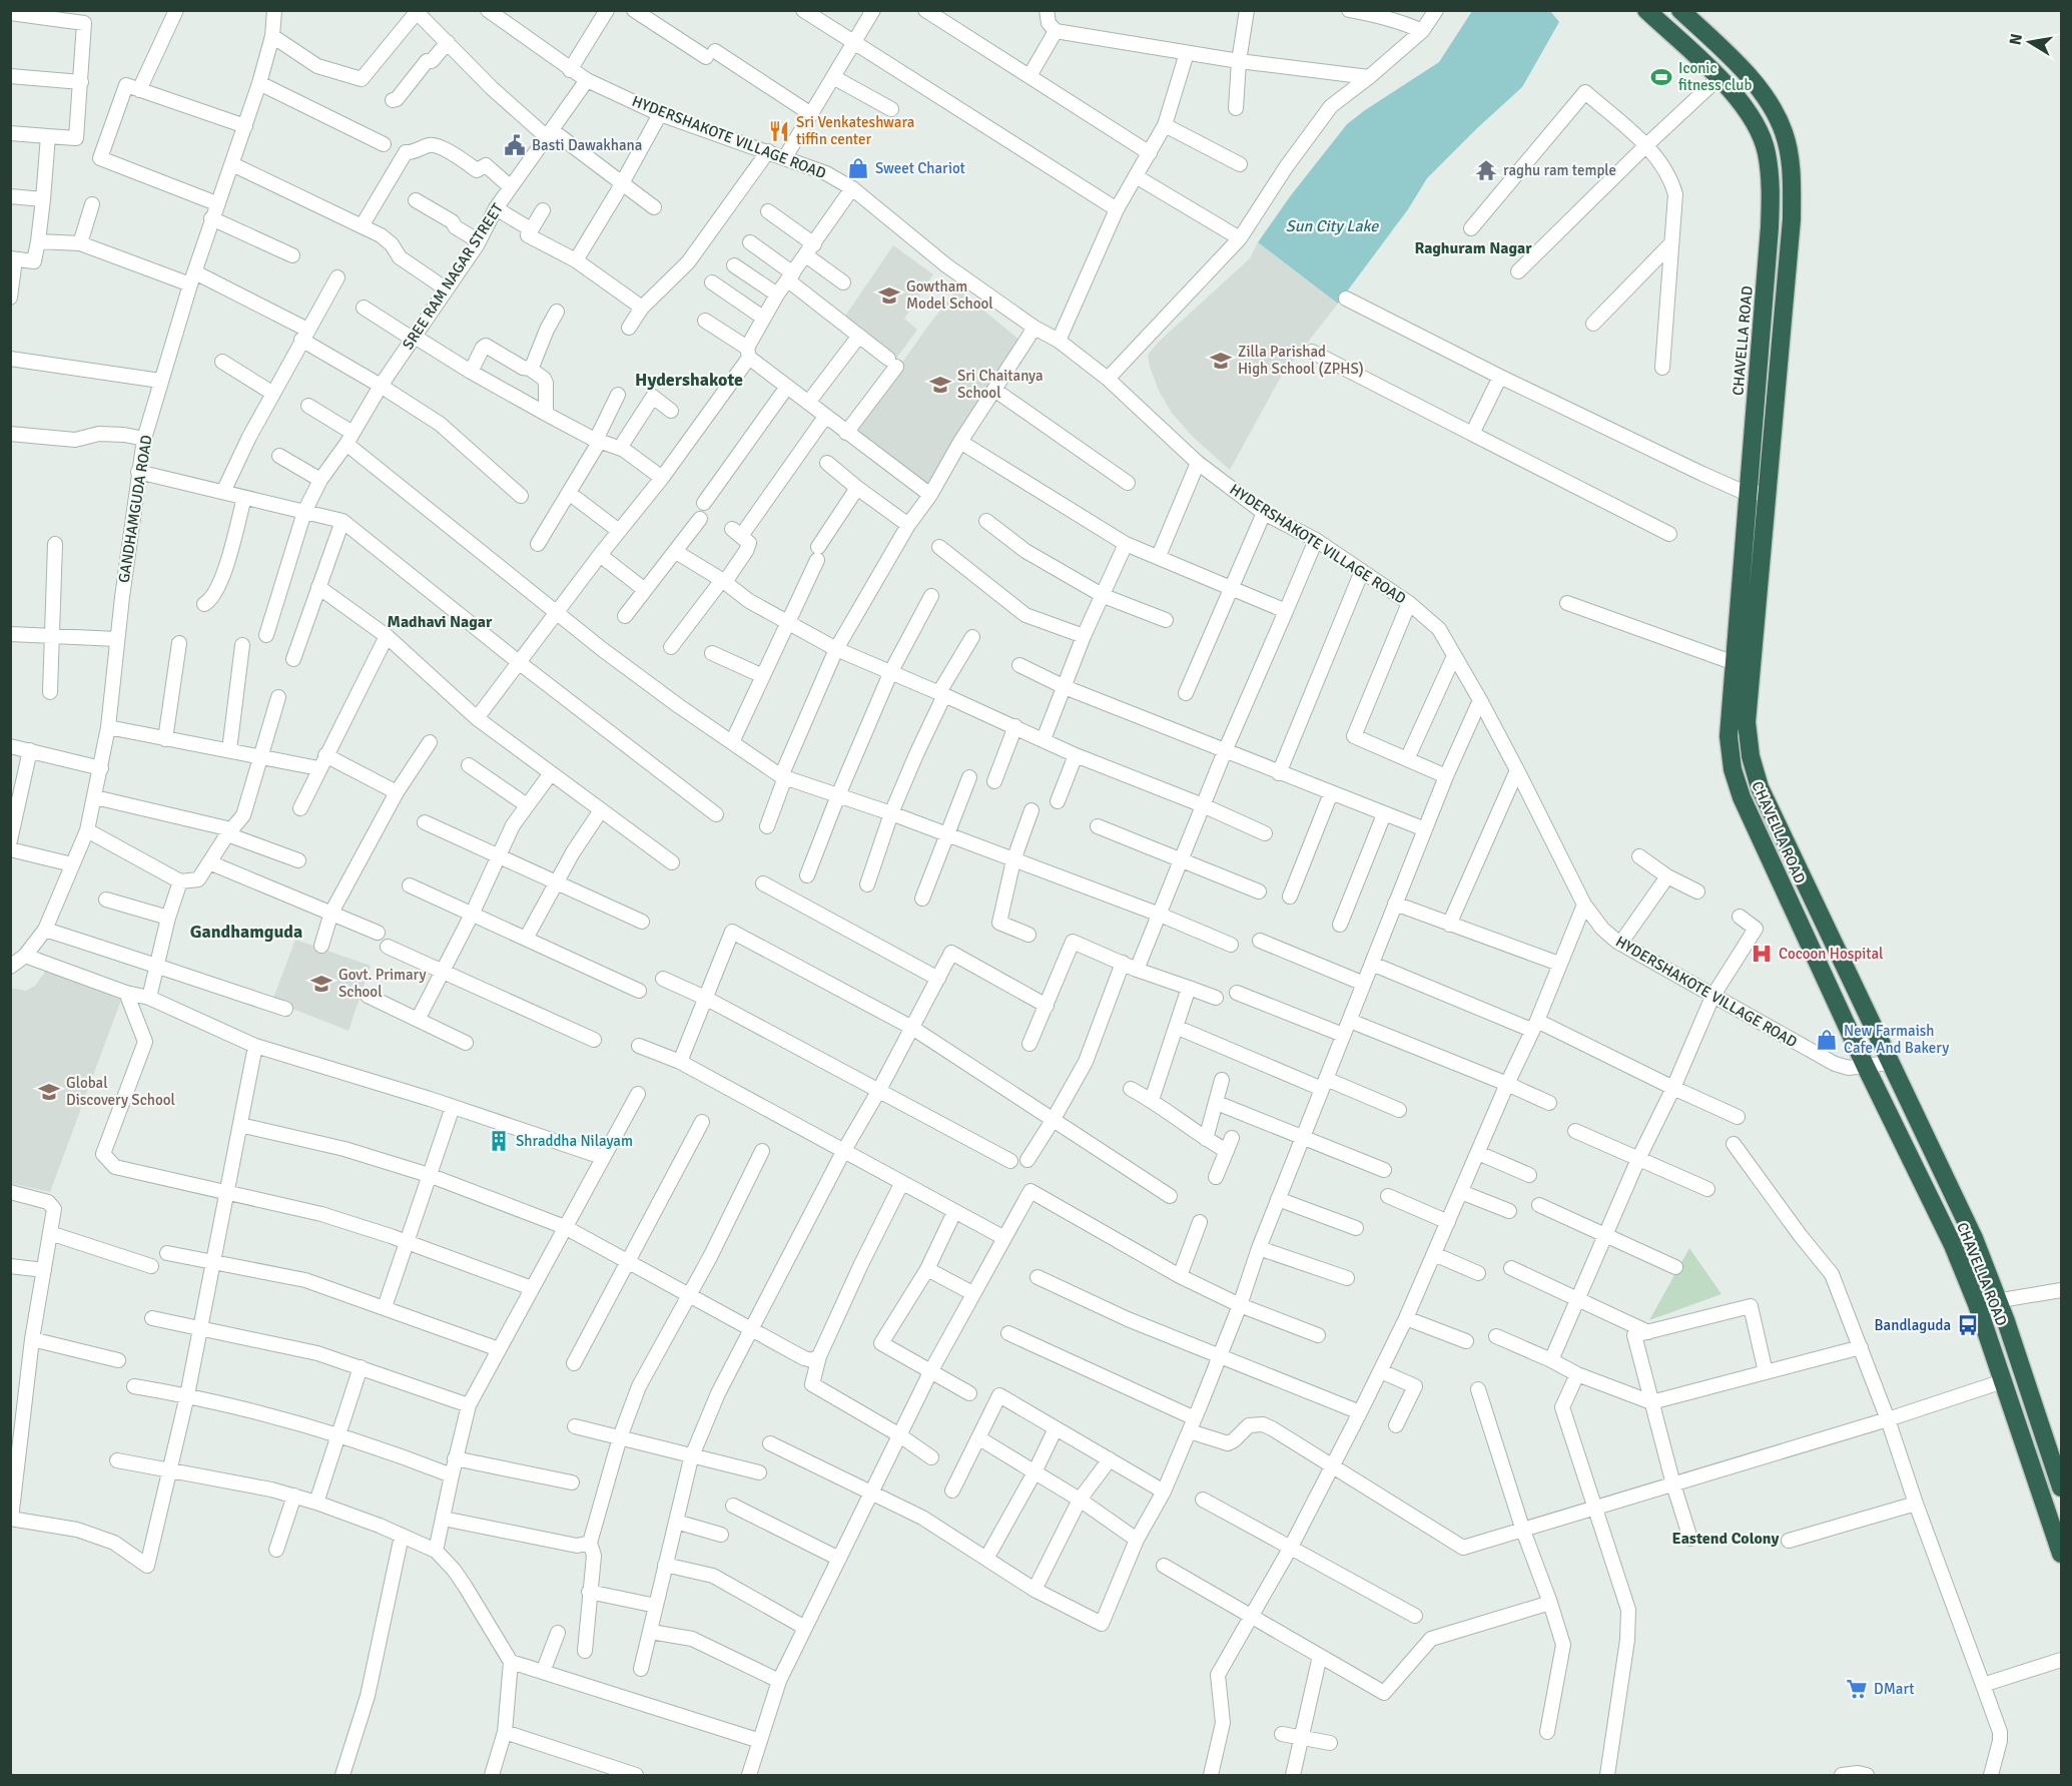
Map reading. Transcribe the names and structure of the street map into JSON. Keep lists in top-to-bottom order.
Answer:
{
  "streets": {
    "highway": ["CHAVELLA ROAD"],
    "street": ["HYDERSHAKOTE VILLAGE ROAD", "SREE RAM NAGAR STREET", "GANDHAMGUDA ROAD"]
  },
  "crossings": [
    ["HYDERSHAKOTE VILLAGE ROAD", "SREE RAM NAGAR STREET"],
    ["HYDERSHAKOTE VILLAGE ROAD", "CHAVELLA ROAD"]
  ],
  "districts": [
    "Raghuram Nagar",
    "Hydershakote",
    "Madhavi Nagar",
    "Gandhamguda",
    "Eastend Colony"
  ],
  "water": ["Sun City Lake"],
  "places": {
    "sports": ["Iconic fitness club"],
    "restaurant": ["Sri Venkateshwara tiffin center"],
    "public building": ["Basti Dawakhana"],
    "shop": ["Sweet Chariot", "New Farmaish Cafe And Bakery"],
    "temple": ["raghu ram temple"],
    "school or university": [
      "Gowtham Model School",
      "Zilla Parishad High School (ZPHS)",
      "Sri Chaitanya School",
      "Govt. Primary School",
      "Global Discovery School"
    ],
    "hospital": ["Cocoon Hospital"],
    "building": ["Shraddha Nilayam"],
    "bus stop": ["Bandlaguda"],
    "supermarket": ["DMart"]
  },
  "north": "left"
}
